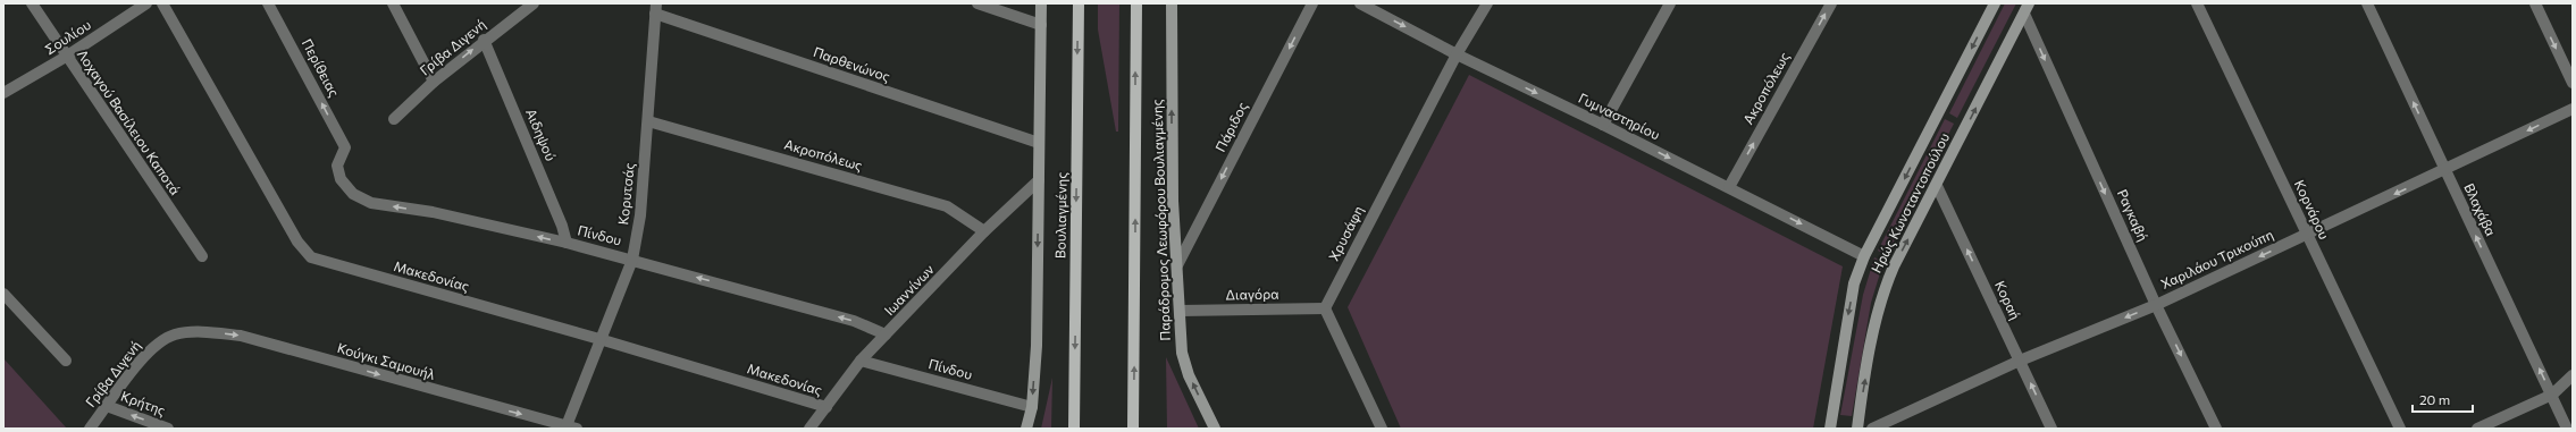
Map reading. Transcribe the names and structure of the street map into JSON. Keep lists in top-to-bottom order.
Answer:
{
  "streets": {
    "main road": ["Βουλιαγμένης"],
    "street": [
      "Σουλίου",
      "Γρίβα Διγενή",
      "Παρθενώνος",
      "Περίθειας",
      "Ακροπόλεως",
      "Γυμναστηρίου",
      "Λοχαγού Βασίλειου Καποτά",
      "Πάριδος",
      "Αιδηψού",
      "Κορυτσάς",
      "Ηρώς Κωνσταντοπούλου",
      "Κορνάρου",
      "Βλαχάβα",
      "Ραγκαβή",
      "Παράδρομος Λεωφόρου Βουλιαγμένης",
      "Χρυσάφη",
      "Πίνδου",
      "Χαριλάου Τρικούπη",
      "Μακεδονίας",
      "Ιωαννίνων",
      "Διαγόρα",
      "Κοραή",
      "Κούγκι Σαμουήλ",
      "Κρήτης"
    ]
  },
  "crossings": [
    ["Σουλίου", "Λοχαγού Βασίλειου Καποτά"],
    ["Γρίβα Διγενή", "Αιδηψού"],
    ["Γρίβα Διγενή", "Κούγκι Σαμουήλ"],
    ["Γρίβα Διγενή", "Κρήτης"],
    ["Παρθενώνος", "Κορυτσάς"],
    ["Περίθειας", "Πίνδου"],
    ["Ακροπόλεως", "Γυμναστηρίου"],
    ["Ακροπόλεως", "Κορυτσάς"],
    ["Ακροπόλεως", "Ιωαννίνων"],
    ["Γυμναστηρίου", "Ηρώς Κωνσταντοπούλου"],
    ["Γυμναστηρίου", "Χρυσάφη"],
    ["Πάριδος", "Παράδρομος Λεωφόρου Βουλιαγμένης"],
    ["Αιδηψού", "Πίνδου"],
    ["Κορυτσάς", "Πίνδου"],
    ["Κορυτσάς", "Μακεδονίας"],
    ["Κορυτσάς", "Κούγκι Σαμουήλ"],
    ["Ηρώς Κωνσταντοπούλου", "Ραγκαβή"],
    ["Ηρώς Κωνσταντοπούλου", "Κοραή"],
    ["Κορνάρου", "Χαριλάου Τρικούπη"],
    ["Βλαχάβα", "Χαριλάου Τρικούπη"],
    ["Ραγκαβή", "Χαριλάου Τρικούπη"],
    ["Παράδρομος Λεωφόρου Βουλιαγμένης", "Διαγόρα"],
    ["Χρυσάφη", "Διαγόρα"],
    ["Πίνδου", "Ιωαννίνων"],
    ["Χαριλάου Τρικούπη", "Κοραή"],
    ["Μακεδονίας", "Ιωαννίνων"]
  ],
  "one_way": [
    "Περίθειας",
    "Ακροπόλεως",
    "Γυμναστηρίου",
    "Πάριδος",
    "Βλαχάβα",
    "Ραγκαβή",
    "Παράδρομος Λεωφόρου Βουλιαγμένης",
    "Πίνδου",
    "Χαριλάου Τρικούπη",
    "Κοραή",
    "Κούγκι Σαμουήλ",
    "Κρήτης"
  ],
  "scale_bar": "20 m"
}
